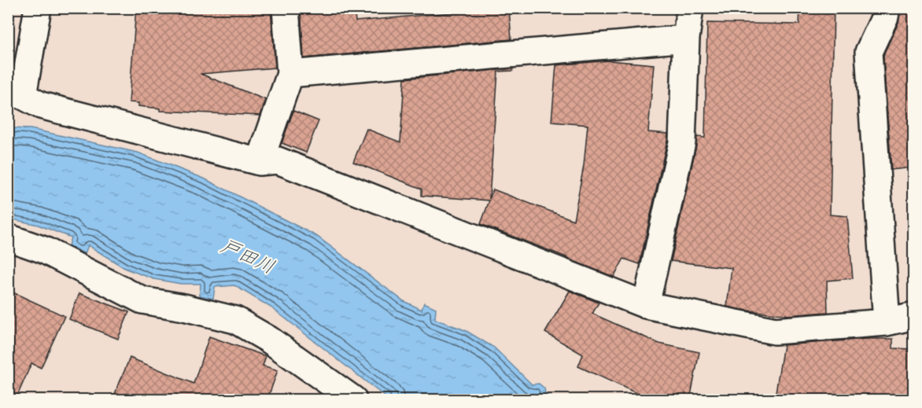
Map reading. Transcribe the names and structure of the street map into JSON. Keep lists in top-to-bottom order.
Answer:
{
  "water": ["戸田川"]
}
